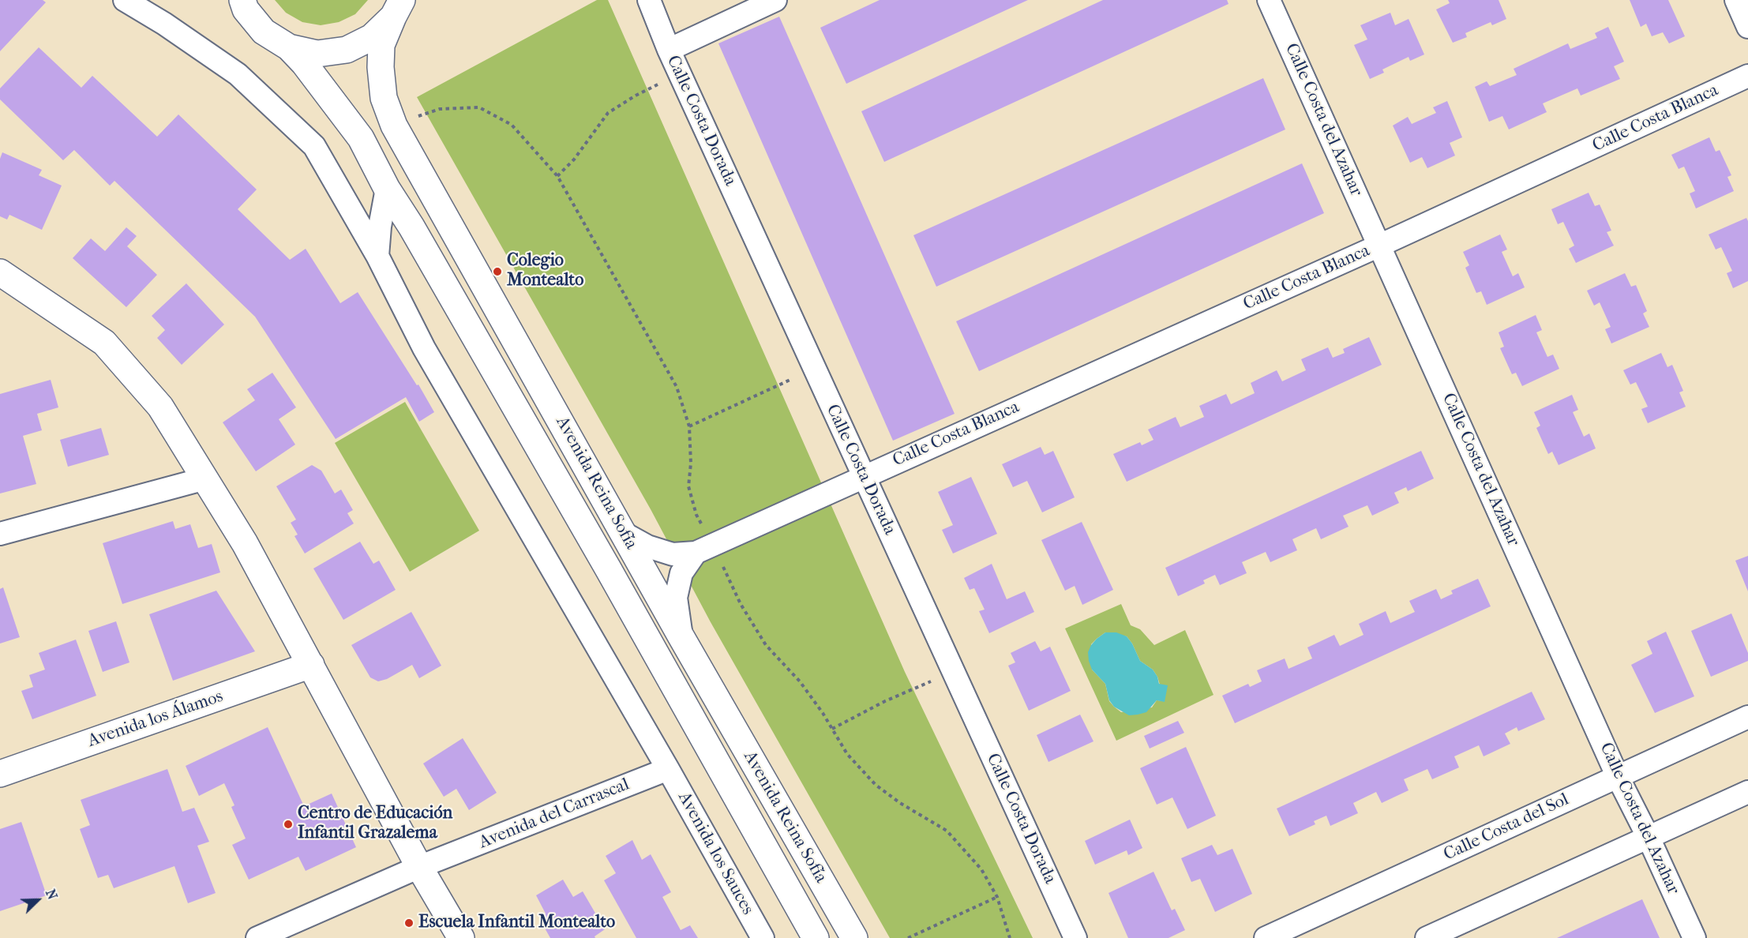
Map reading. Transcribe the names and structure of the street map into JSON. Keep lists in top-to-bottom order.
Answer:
{
  "streets": {
    "main road": ["Avenida Reina Sofía", "Avenida los Álamos"],
    "street": [
      "Calle Costa Blanca",
      "Calle Costa del Azahar",
      "Calle Costa Dorada",
      "Avenida del Carrascal",
      "Calle Costa del Sol",
      "Avenida los Sauces"
    ]
  },
  "crossings": [
    ["Calle Costa Blanca", "Calle Costa del Azahar"],
    ["Calle Costa Blanca", "Calle Costa Dorada"],
    ["Calle Costa del Azahar", "Calle Costa del Sol"],
    ["Avenida del Carrascal", "Avenida los Sauces"]
  ],
  "places": ["Colegio Montealto", "Centro de Educación Infantil Grazalema", "Escuela Infantil Montealto"],
  "north": "top right"
}
